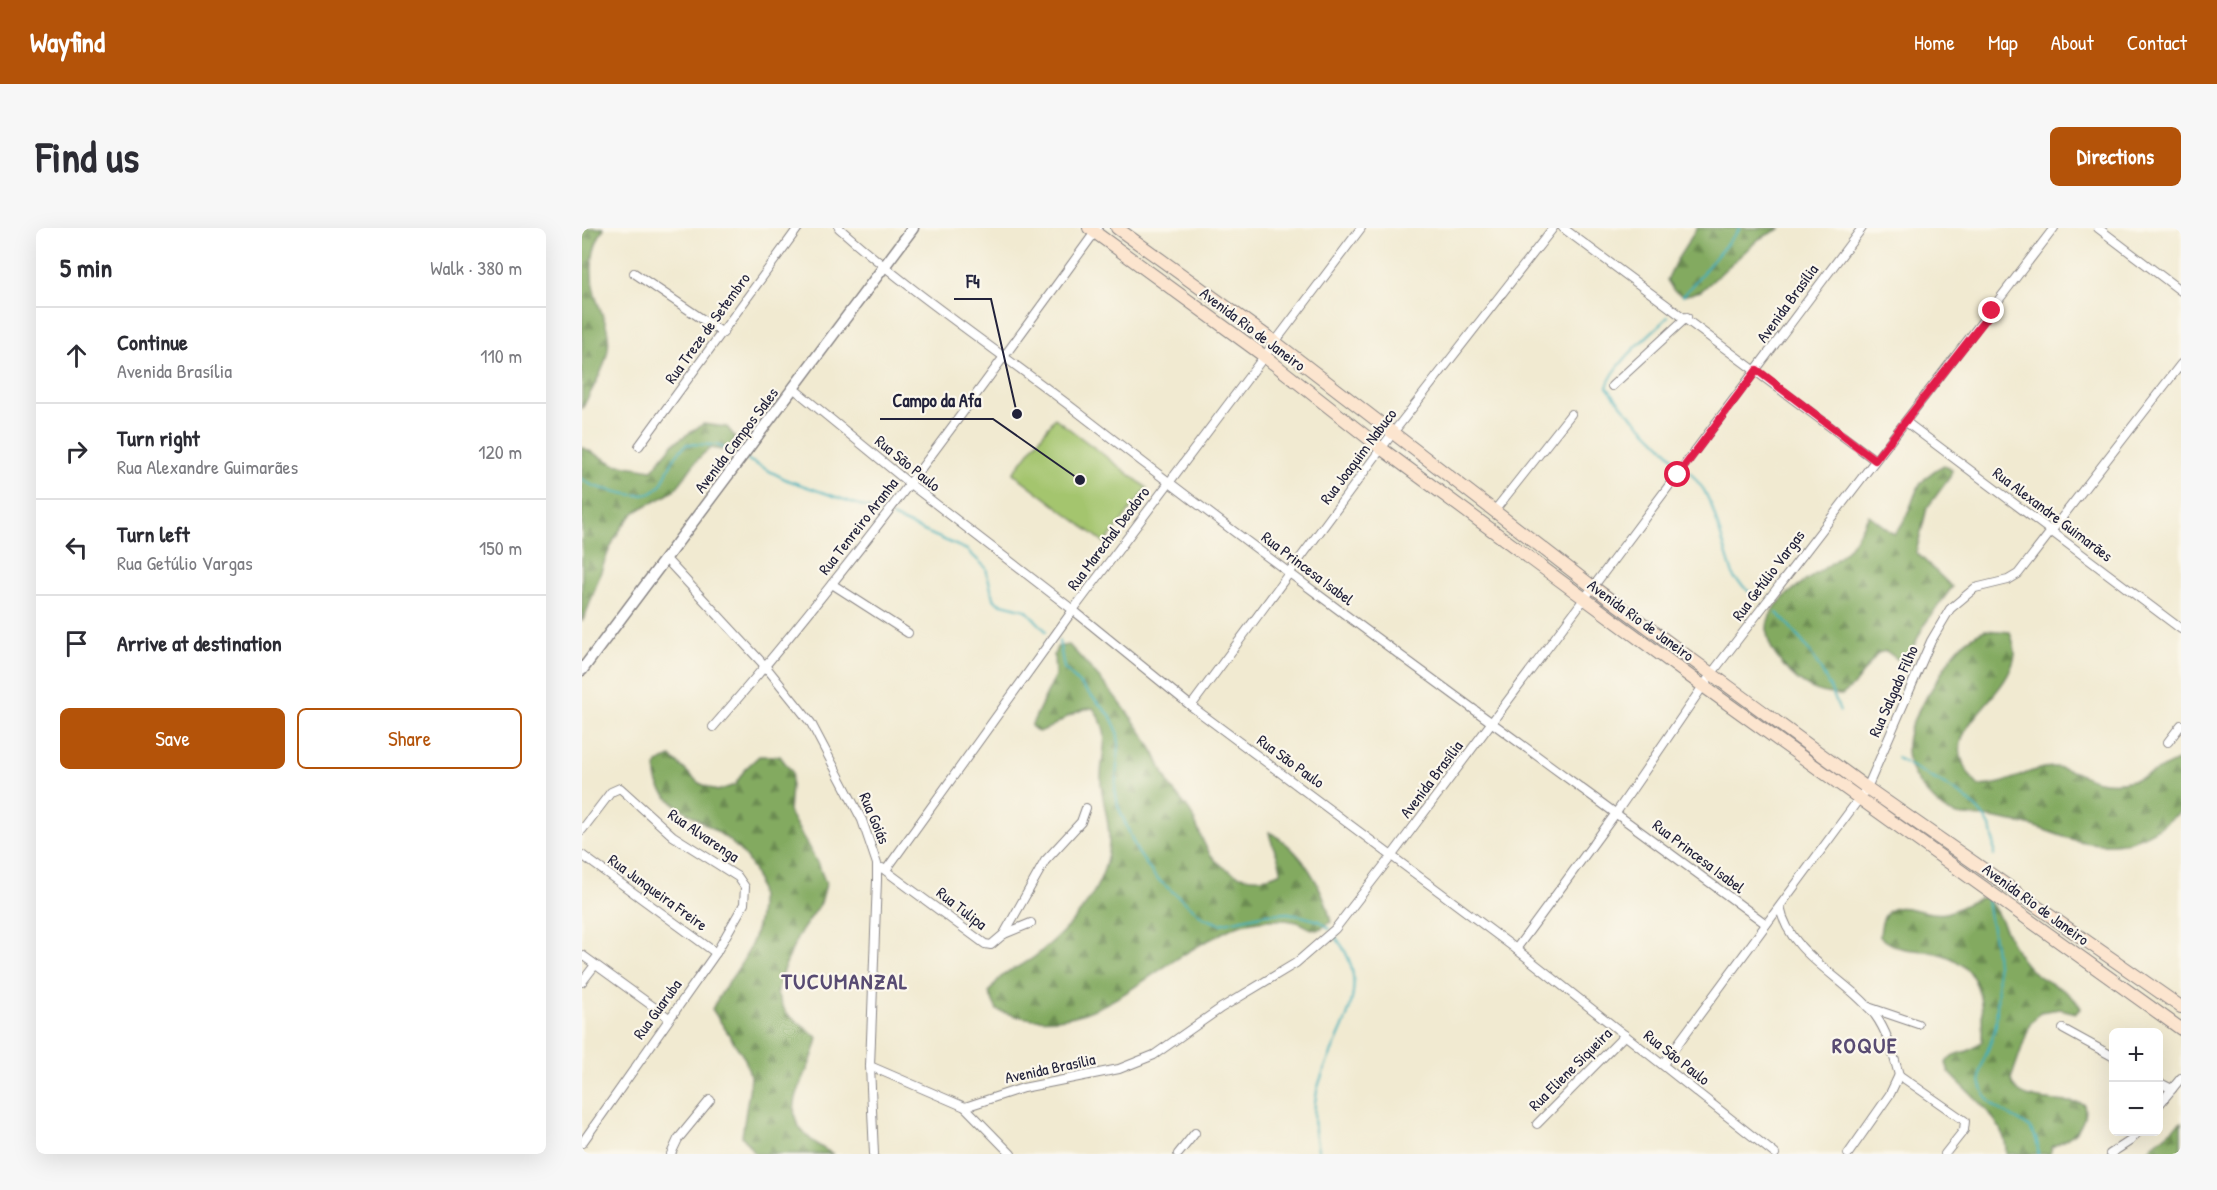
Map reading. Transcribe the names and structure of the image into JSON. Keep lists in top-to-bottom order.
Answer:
{
  "streets": {
    "main road": ["Avenida Rio de Janeiro"],
    "street": [
      "Avenida Brasília",
      "Rua Treze de Setembro",
      "Avenida Campos Sales",
      "Rua Joaquim Nabuco",
      "Rua São Paulo",
      "Rua Alexandre Guimarães",
      "Rua Tenreiro Aranha",
      "Rua Marechal Deodoro",
      "Rua Princesa Isabel",
      "Rua Getúlio Vargas",
      "Rua Salgado Filho",
      "Rua Goiás",
      "Rua Alvarenga",
      "Rua Junqueira Freire",
      "Rua Tulipa",
      "Rua Guaruba",
      "Rua Eliene Siqueira"
    ]
  },
  "crossings": [
    ["Avenida Brasília", "Avenida Rio de Janeiro"],
    ["Avenida Brasília", "Rua São Paulo"],
    ["Avenida Brasília", "Rua Princesa Isabel"],
    ["Avenida Rio de Janeiro", "Rua Joaquim Nabuco"],
    ["Avenida Rio de Janeiro", "Rua Tenreiro Aranha"],
    ["Avenida Rio de Janeiro", "Rua Marechal Deodoro"],
    ["Avenida Rio de Janeiro", "Rua Getúlio Vargas"],
    ["Avenida Rio de Janeiro", "Rua Salgado Filho"],
    ["Avenida Campos Sales", "Rua São Paulo"],
    ["Avenida Campos Sales", "Rua Princesa Isabel"],
    ["Avenida Campos Sales", "Rua Goiás"],
    ["Rua Joaquim Nabuco", "Rua São Paulo"],
    ["Rua Joaquim Nabuco", "Rua Princesa Isabel"],
    ["Rua São Paulo", "Rua Tenreiro Aranha"],
    ["Rua São Paulo", "Rua Marechal Deodoro"],
    ["Rua São Paulo", "Rua Getúlio Vargas"],
    ["Rua São Paulo", "Rua Salgado Filho"],
    ["Rua São Paulo", "Rua Eliene Siqueira"],
    ["Rua Alexandre Guimarães", "Rua Getúlio Vargas"],
    ["Rua Alexandre Guimarães", "Rua Salgado Filho"],
    ["Rua Tenreiro Aranha", "Rua Princesa Isabel"],
    ["Rua Tenreiro Aranha", "Rua Goiás"],
    ["Rua Marechal Deodoro", "Rua Princesa Isabel"],
    ["Rua Marechal Deodoro", "Rua Tulipa"],
    ["Rua Princesa Isabel", "Rua Getúlio Vargas"],
    ["Rua Princesa Isabel", "Rua Salgado Filho"],
    ["Rua Goiás", "Rua Tulipa"],
    ["Rua Alvarenga", "Rua Guaruba"],
    ["Rua Junqueira Freire", "Rua Guaruba"]
  ],
  "districts": ["TUCUMANZAL", "ROQUE"],
  "places": ["F4", "Campo da Afa"],
  "page": {
    "header": "Wayfind",
    "nav": [
      "Home",
      "Map",
      "About",
      "Contact"
    ],
    "buttons": [
      "Directions",
      ["Save", "Share"]
    ],
    "title": "Find us",
    "heading": ["5 min", "Walk · 380 m"],
    "list": [
      ["Continue", "Avenida Brasília", "110 m"],
      ["Turn right", "Rua Alexandre Guimarães", "120 m"],
      ["Turn left", "Rua Getúlio Vargas", "150 m"],
      "Arrive at destination"
    ],
    "map_buttons": ["+", "−"]
  }
}
